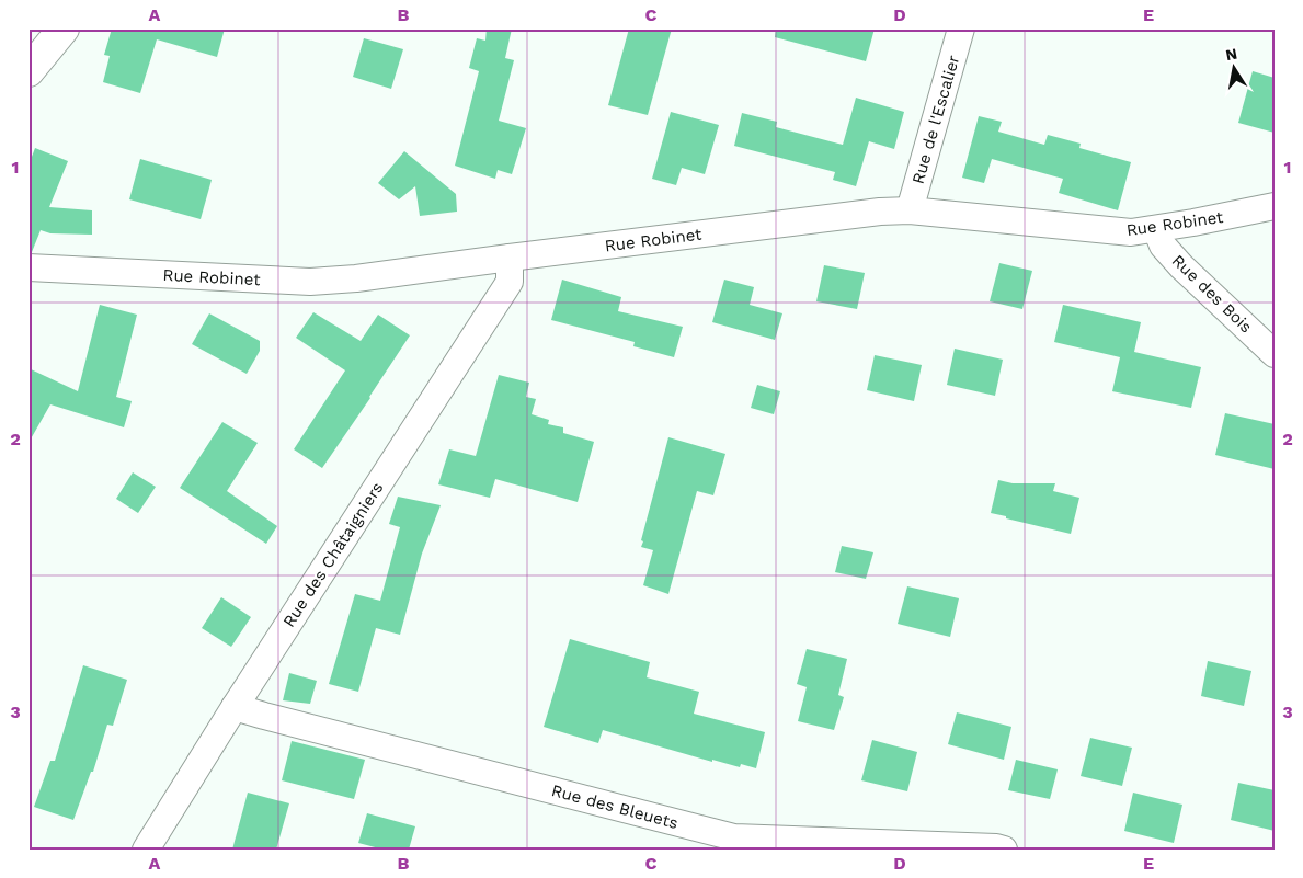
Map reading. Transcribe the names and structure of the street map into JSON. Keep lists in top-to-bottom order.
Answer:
{
  "streets": {
    "street": [
      "Rue de l'Escalier",
      "Rue Robinet",
      "Rue des Bois",
      "Rue des Châtaigniers",
      "Rue des Bleuets"
    ]
  },
  "crossings": [
    ["Rue de l'Escalier", "Rue Robinet"],
    ["Rue Robinet", "Rue des Bois"],
    ["Rue Robinet", "Rue des Châtaigniers"],
    ["Rue des Châtaigniers", "Rue des Bleuets"]
  ],
  "north": "top",
  "grid": {
    "columns": [
      "A",
      "B",
      "C",
      "D",
      "E"
    ],
    "rows": ["1", "2", "3"]
  }
}
